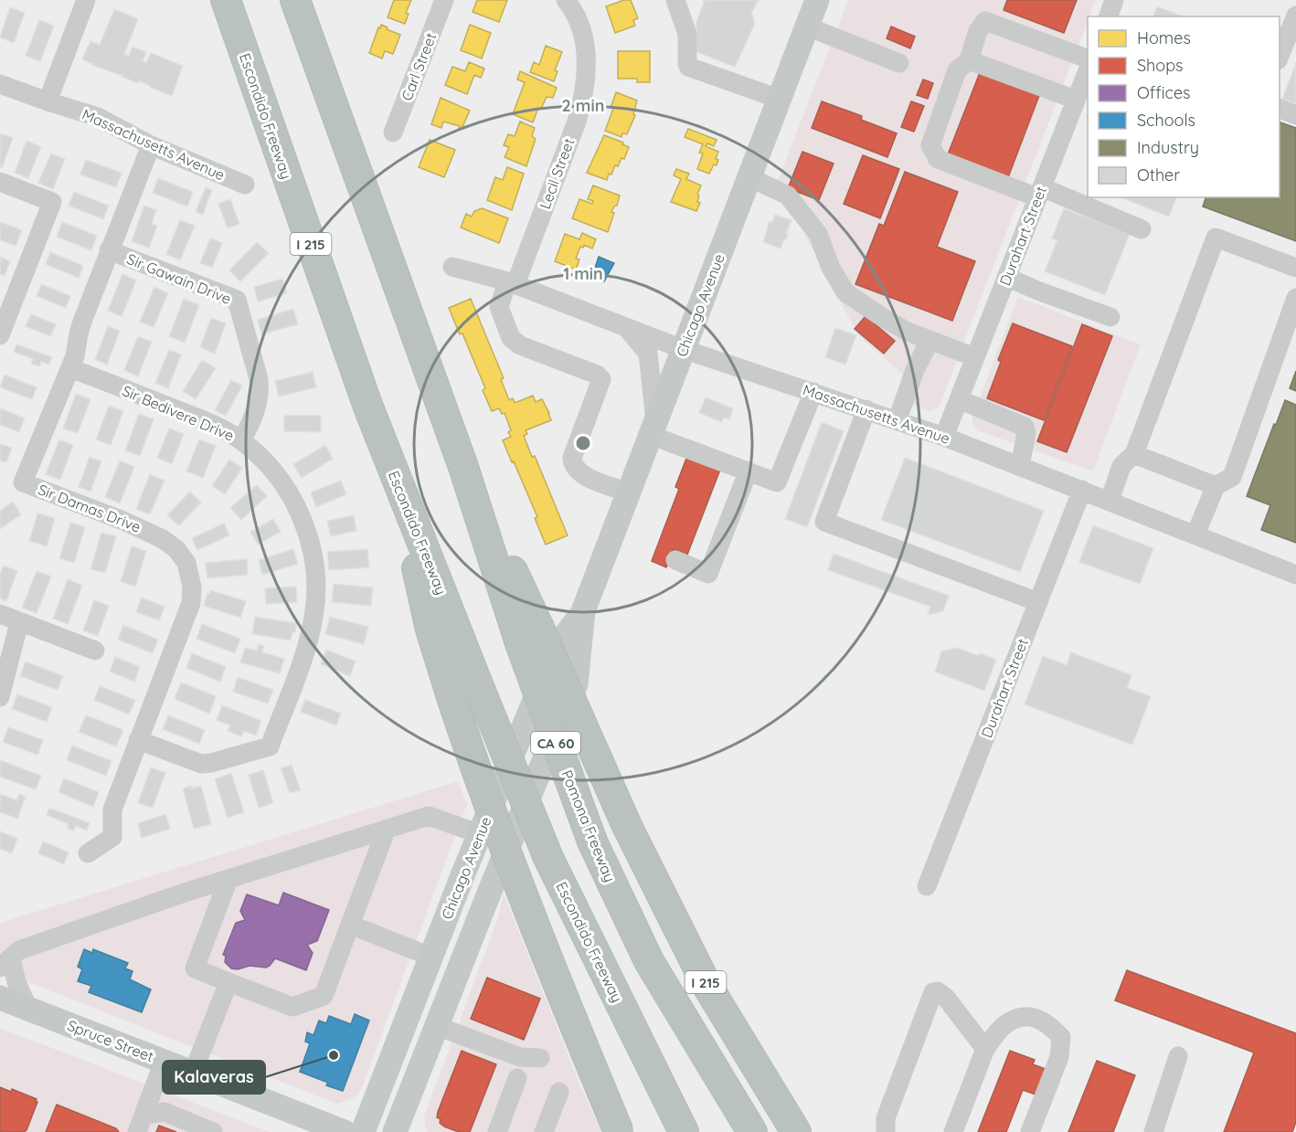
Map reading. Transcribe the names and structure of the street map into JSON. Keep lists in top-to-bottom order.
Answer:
{
  "streets": {
    "highway": [
      "Escondido Freeway",
      "I 215",
      "CA 60",
      "Pomona Freeway"
    ],
    "main road": ["Chicago Avenue", "Spruce Street"],
    "street": [
      "Carl Street",
      "Massachusetts Avenue",
      "Lecil Street",
      "Durahart Street",
      "Sir Gawain Drive",
      "Sir Bedivere Drive",
      "Sir Damas Drive"
    ]
  },
  "crossings": [
    ["Escondido Freeway", "I 215"],
    ["Massachusetts Avenue", "Lecil Street"],
    ["Massachusetts Avenue", "Durahart Street"],
    ["Massachusetts Avenue", "Chicago Avenue"],
    ["Massachusetts Avenue", "Sir Damas Drive"],
    ["Lecil Street", "Chicago Avenue"],
    ["I 215", "Pomona Freeway"],
    ["Sir Gawain Drive", "Sir Bedivere Drive"],
    ["Sir Gawain Drive", "Sir Damas Drive"],
    ["Sir Bedivere Drive", "Sir Damas Drive"]
  ],
  "places": ["Kalaveras"],
  "legend": [
    "Homes",
    "Shops",
    "Offices",
    "Schools",
    "Industry",
    "Other"
  ],
  "rings": ["2 min", "1 min"]
}
